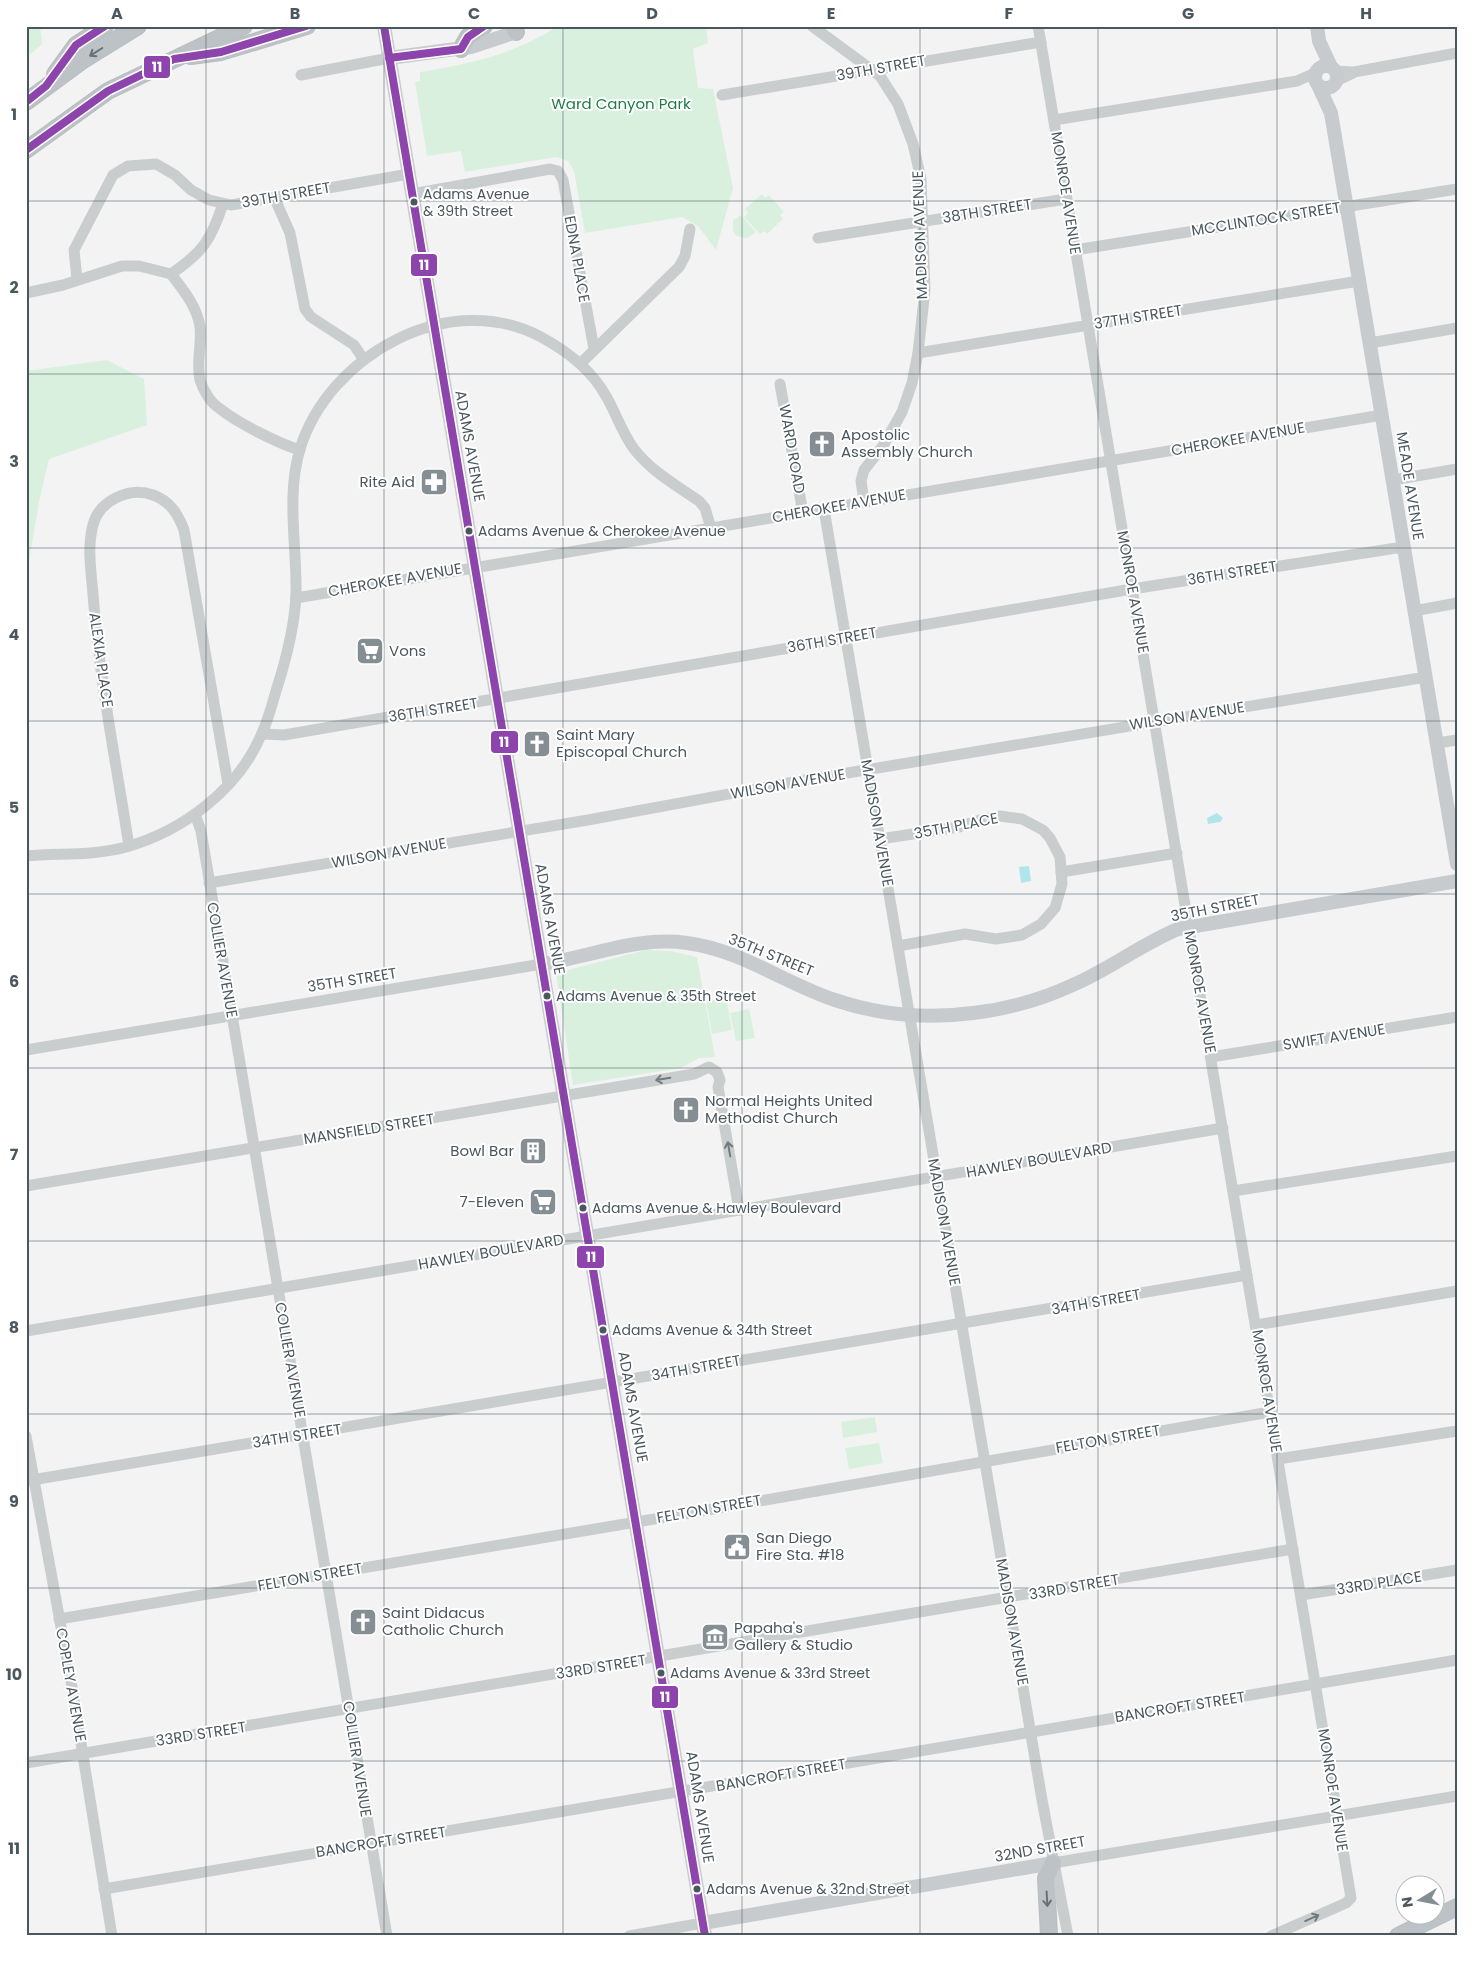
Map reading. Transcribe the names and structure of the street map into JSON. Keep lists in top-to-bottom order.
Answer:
{
  "streets": {
    "main road": [
      "ADAMS AVENUE",
      "MEADE AVENUE",
      "35TH STREET",
      "32ND STREET"
    ],
    "street": [
      "39TH STREET",
      "MONROE AVENUE",
      "38TH STREET",
      "MCCLINTOCK STREET",
      "MADISON AVENUE",
      "EDNA PLACE",
      "37TH STREET",
      "CHEROKEE AVENUE",
      "WARD ROAD",
      "36TH STREET",
      "ALEXIA PLACE",
      "WILSON AVENUE",
      "35TH PLACE",
      "COLLIER AVENUE",
      "SWIFT AVENUE",
      "MANSFIELD STREET",
      "HAWLEY BOULEVARD",
      "34TH STREET",
      "FELTON STREET",
      "33RD PLACE",
      "33RD STREET",
      "COPLEY AVENUE",
      "BANCROFT STREET"
    ]
  },
  "crossings": [
    ["39TH STREET", "MONROE AVENUE"],
    ["39TH STREET", "MADISON AVENUE"],
    ["39TH STREET", "ADAMS AVENUE"],
    ["MONROE AVENUE", "38TH STREET"],
    ["MONROE AVENUE", "MCCLINTOCK STREET"],
    ["MONROE AVENUE", "37TH STREET"],
    ["MONROE AVENUE", "CHEROKEE AVENUE"],
    ["MONROE AVENUE", "36TH STREET"],
    ["MONROE AVENUE", "WILSON AVENUE"],
    ["MONROE AVENUE", "35TH STREET"],
    ["MONROE AVENUE", "SWIFT AVENUE"],
    ["MONROE AVENUE", "HAWLEY BOULEVARD"],
    ["MONROE AVENUE", "34TH STREET"],
    ["MONROE AVENUE", "FELTON STREET"],
    ["MONROE AVENUE", "33RD PLACE"],
    ["MONROE AVENUE", "33RD STREET"],
    ["MONROE AVENUE", "BANCROFT STREET"],
    ["MONROE AVENUE", "32ND STREET"],
    ["38TH STREET", "MADISON AVENUE"],
    ["MCCLINTOCK STREET", "MEADE AVENUE"],
    ["MADISON AVENUE", "37TH STREET"],
    ["MADISON AVENUE", "CHEROKEE AVENUE"],
    ["MADISON AVENUE", "36TH STREET"],
    ["MADISON AVENUE", "WILSON AVENUE"],
    ["MADISON AVENUE", "35TH PLACE"],
    ["MADISON AVENUE", "35TH STREET"],
    ["MADISON AVENUE", "HAWLEY BOULEVARD"],
    ["MADISON AVENUE", "34TH STREET"],
    ["MADISON AVENUE", "FELTON STREET"],
    ["MADISON AVENUE", "33RD STREET"],
    ["MADISON AVENUE", "BANCROFT STREET"],
    ["MADISON AVENUE", "32ND STREET"],
    ["EDNA PLACE", "ADAMS AVENUE"],
    ["37TH STREET", "MEADE AVENUE"],
    ["CHEROKEE AVENUE", "ADAMS AVENUE"],
    ["CHEROKEE AVENUE", "WARD ROAD"],
    ["CHEROKEE AVENUE", "MEADE AVENUE"],
    ["ADAMS AVENUE", "36TH STREET"],
    ["ADAMS AVENUE", "WILSON AVENUE"],
    ["ADAMS AVENUE", "35TH STREET"],
    ["ADAMS AVENUE", "MANSFIELD STREET"],
    ["ADAMS AVENUE", "HAWLEY BOULEVARD"],
    ["ADAMS AVENUE", "34TH STREET"],
    ["ADAMS AVENUE", "FELTON STREET"],
    ["ADAMS AVENUE", "33RD STREET"],
    ["ADAMS AVENUE", "BANCROFT STREET"],
    ["ADAMS AVENUE", "32ND STREET"],
    ["MEADE AVENUE", "36TH STREET"],
    ["MEADE AVENUE", "WILSON AVENUE"],
    ["WILSON AVENUE", "COLLIER AVENUE"],
    ["35TH STREET", "COLLIER AVENUE"],
    ["COLLIER AVENUE", "MANSFIELD STREET"],
    ["COLLIER AVENUE", "HAWLEY BOULEVARD"],
    ["COLLIER AVENUE", "34TH STREET"],
    ["COLLIER AVENUE", "FELTON STREET"],
    ["COLLIER AVENUE", "33RD STREET"],
    ["COLLIER AVENUE", "BANCROFT STREET"],
    ["MANSFIELD STREET", "HAWLEY BOULEVARD"],
    ["34TH STREET", "COPLEY AVENUE"],
    ["FELTON STREET", "COPLEY AVENUE"],
    ["33RD STREET", "COPLEY AVENUE"],
    ["COPLEY AVENUE", "BANCROFT STREET"]
  ],
  "parks": ["Ward Canyon Park"],
  "places": {
    "other": [
      "Adams Avenue & 39th Street",
      "Adams Avenue & Cherokee Avenue",
      "Adams Avenue & 35th Street",
      "Adams Avenue & Hawley Boulevard",
      "Adams Avenue & 34th Street",
      "Adams Avenue & 33rd Street",
      "Adams Avenue & 32nd Street"
    ],
    "church": [
      "Apostolic Assembly Church",
      "Saint Mary Episcopal Church",
      "Normal Heights United Methodist Church",
      "Saint Didacus Catholic Church"
    ],
    "pharmacy": ["Rite Aid"],
    "supermarket": ["Vons", "7-Eleven"],
    "building": ["Bowl Bar"],
    "public building": ["San Diego Fire Sta. #18"],
    "museum": ["Papaha's Gallery & Studio"]
  },
  "lines": ["transit line 11"],
  "north": "left",
  "grid": {
    "columns": [
      "A",
      "B",
      "C",
      "D",
      "E",
      "F",
      "G",
      "H"
    ],
    "rows": [
      "1",
      "2",
      "3",
      "4",
      "5",
      "6",
      "7",
      "8",
      "9",
      "10",
      "11"
    ]
  }
}
